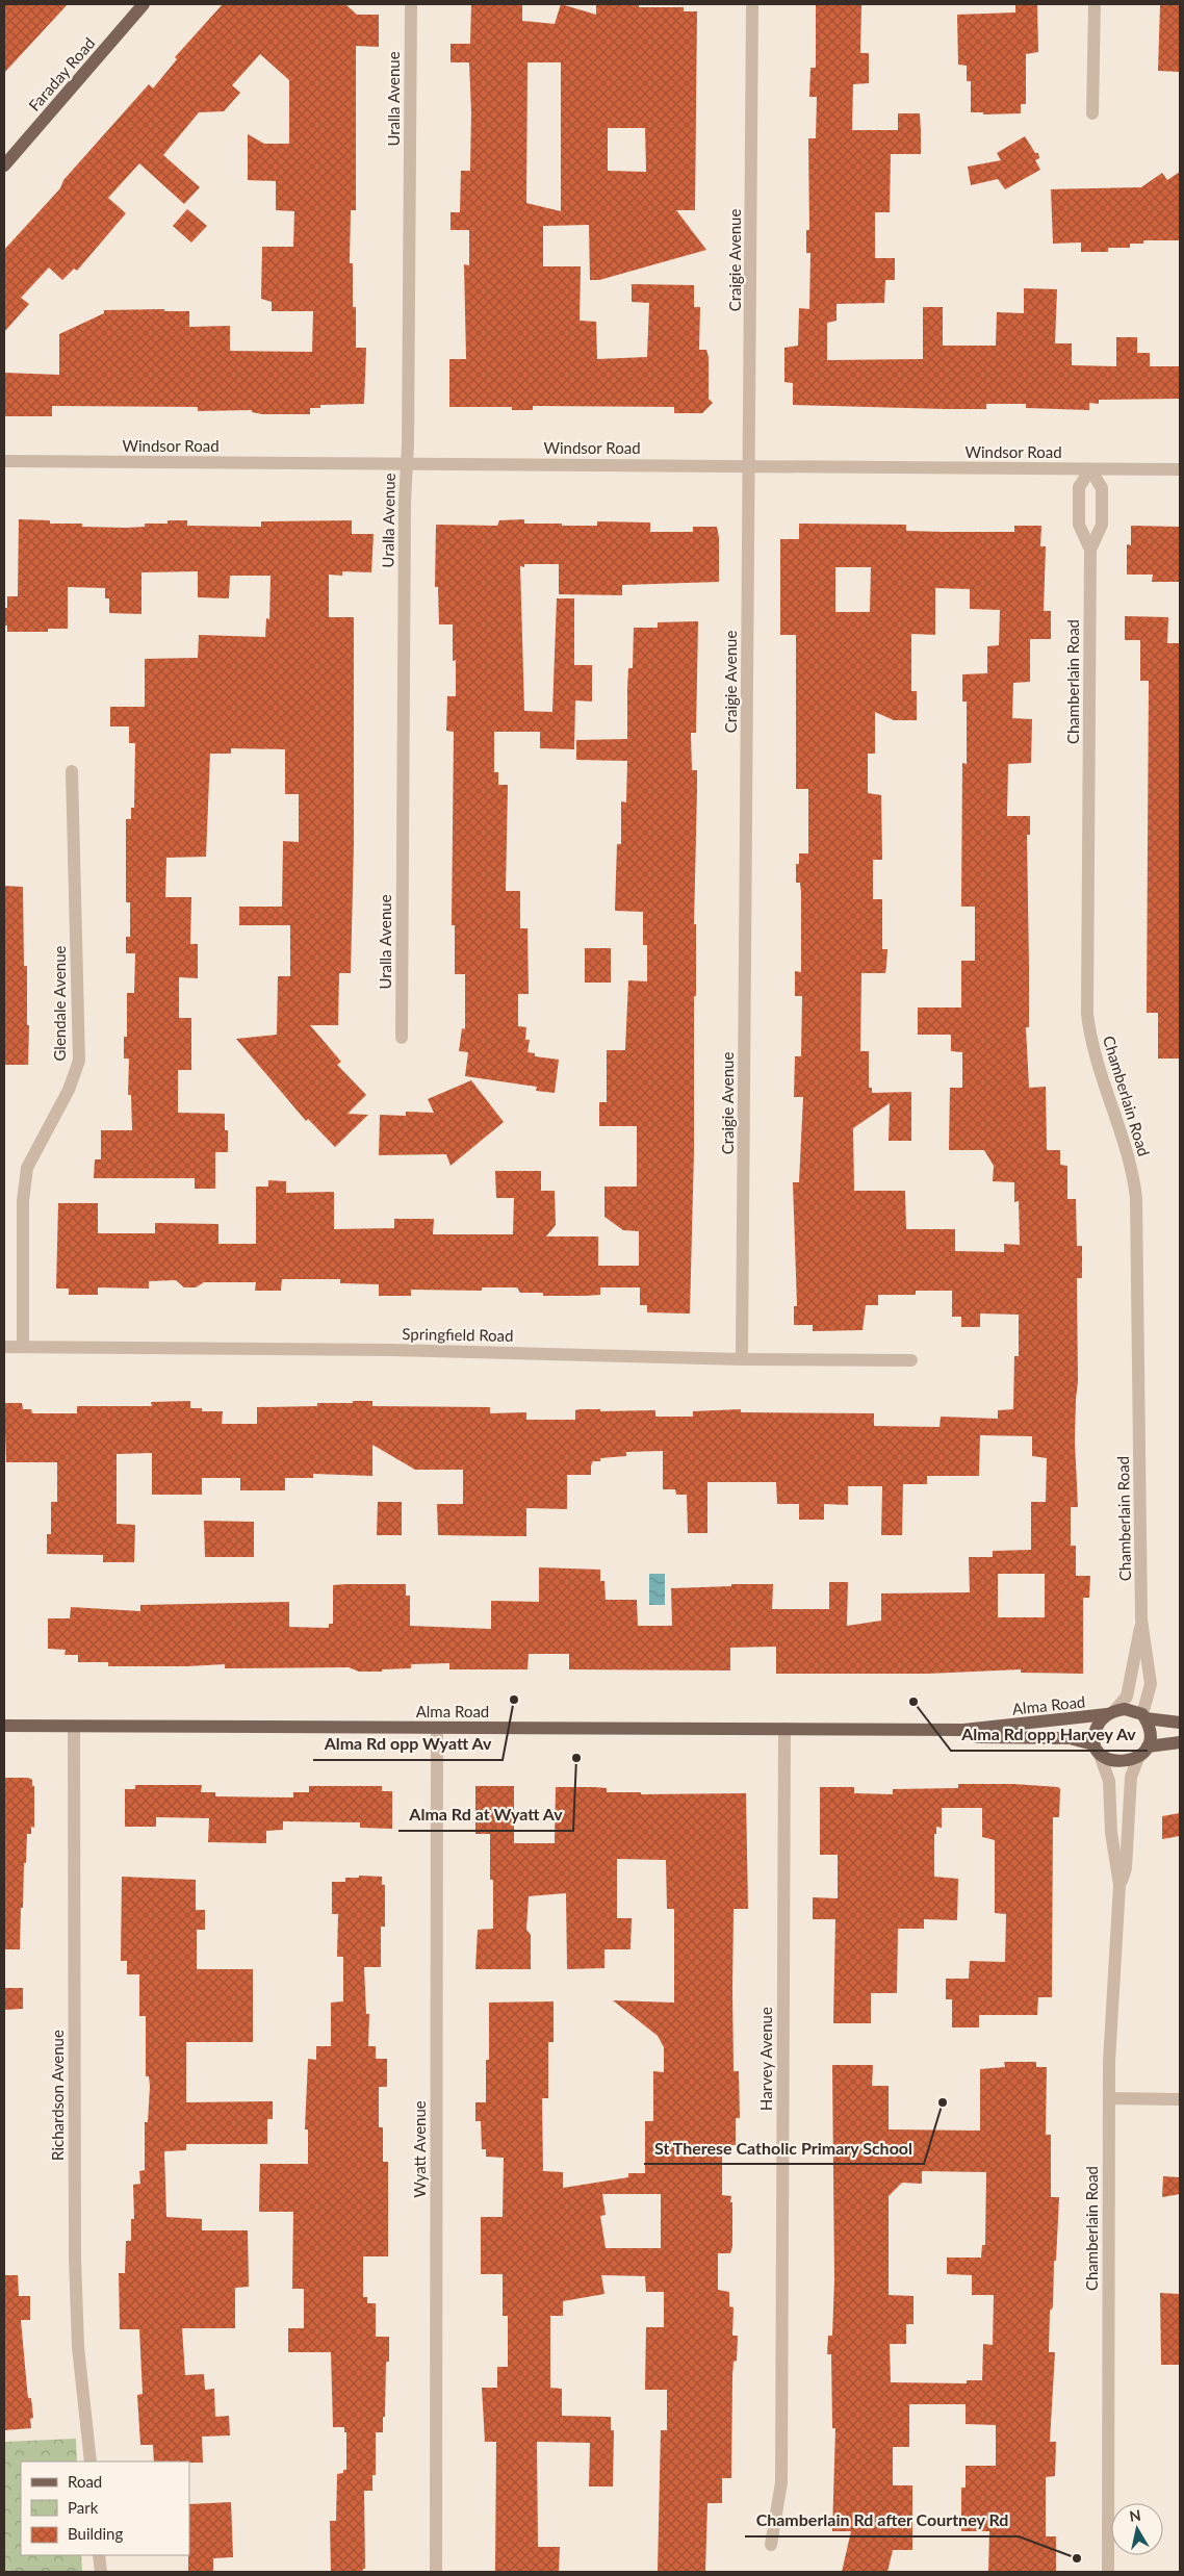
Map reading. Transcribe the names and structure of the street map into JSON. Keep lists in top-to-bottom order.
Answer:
{
  "streets": {
    "main road": ["Faraday Road", "Alma Road"],
    "street": [
      "Uralla Avenue",
      "Craigie Avenue",
      "Windsor Road",
      "Chamberlain Road",
      "Glendale Avenue",
      "Springfield Road",
      "Harvey Avenue",
      "Richardson Avenue",
      "Wyatt Avenue"
    ]
  },
  "crossings": [
    ["Uralla Avenue", "Windsor Road"],
    ["Craigie Avenue", "Windsor Road"],
    ["Craigie Avenue", "Springfield Road"],
    ["Windsor Road", "Chamberlain Road"],
    ["Chamberlain Road", "Alma Road"],
    ["Glendale Avenue", "Springfield Road"],
    ["Alma Road", "Harvey Avenue"],
    ["Alma Road", "Richardson Avenue"],
    ["Alma Road", "Wyatt Avenue"]
  ],
  "places": [
    "Alma Rd opp Wyatt Av",
    "Alma Rd opp Harvey Av",
    "Alma Rd at Wyatt Av",
    "St Therese Catholic Primary School",
    "Chamberlain Rd after Courtney Rd"
  ],
  "legend": ["Road", "Park", "Building"],
  "north": "top"
}
